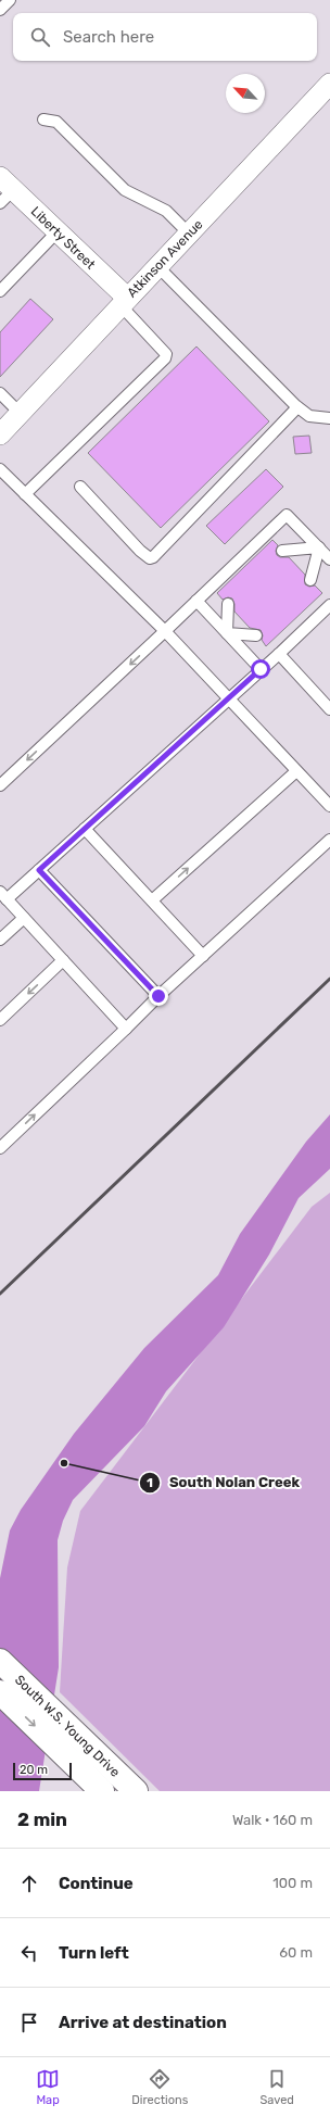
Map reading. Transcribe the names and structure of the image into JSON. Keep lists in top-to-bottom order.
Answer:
{
  "streets": {
    "main road": ["South W.S. Young Drive"],
    "street": ["Liberty Street", "Atkinson Avenue"]
  },
  "crossings": [
    ["Liberty Street", "Atkinson Avenue"]
  ],
  "places": ["South Nolan Creek"],
  "scale_bar": "20 m",
  "north": "top left",
  "page": {
    "search": "Search here",
    "scale": "20 m",
    "heading": ["2 min", "Walk · 160 m"],
    "list": [
      ["Continue", "100 m"],
      ["Turn left", "60 m"],
      "Arrive at destination"
    ],
    "nav": ["Map", "Directions", "Saved"]
  }
}
